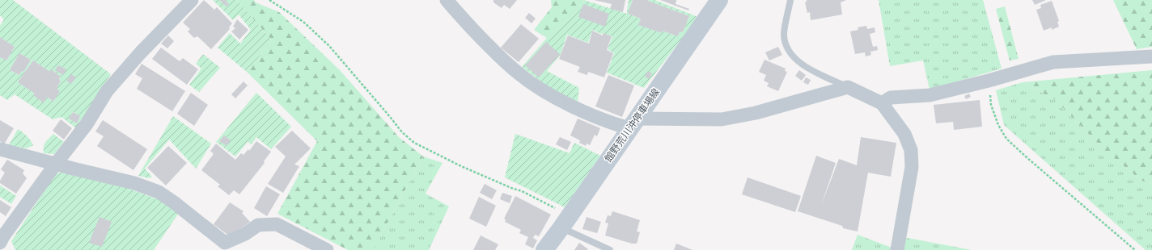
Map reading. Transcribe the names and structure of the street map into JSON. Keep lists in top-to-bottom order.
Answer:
{
  "streets": {
    "main road": ["館野荒川沖停車場線"]
  }
}
